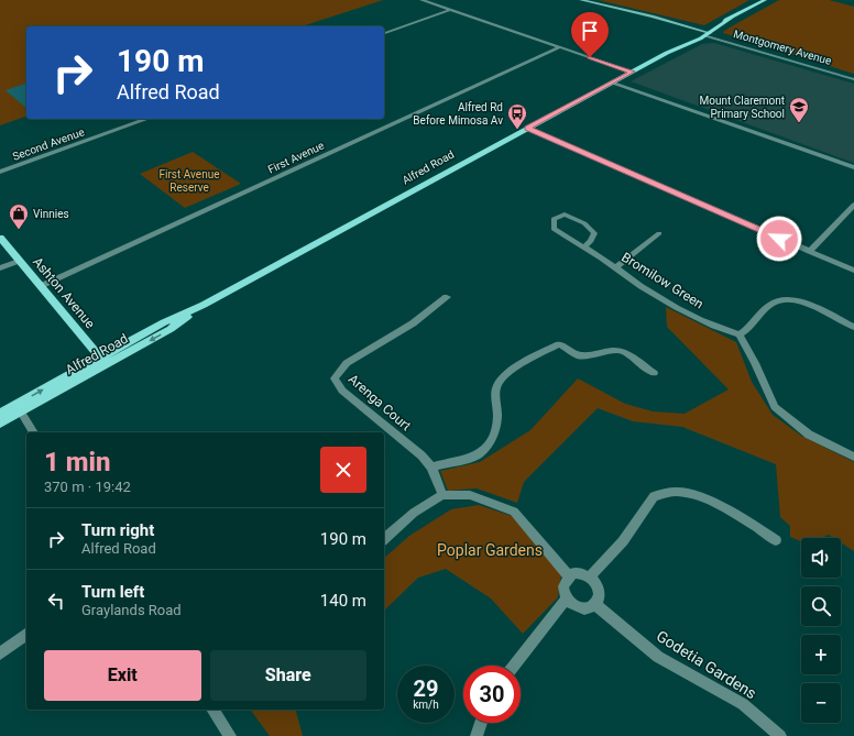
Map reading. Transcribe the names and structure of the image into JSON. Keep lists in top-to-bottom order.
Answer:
{
  "streets": {
    "main road": ["Alfred Road", "Ashton Avenue"],
    "street": [
      "Montgomery Avenue",
      "Second Avenue",
      "First Avenue",
      "Bromilow Green",
      "Arenga Court",
      "Godetia Gardens"
    ]
  },
  "crossings": [
    ["Montgomery Avenue", "Alfred Road"],
    ["First Avenue", "Ashton Avenue"],
    ["Alfred Road", "Ashton Avenue"]
  ],
  "parks": ["First Avenue Reserve", "Poplar Gardens"],
  "places": {
    "school or university": ["Mount Claremont Primary School"],
    "bus stop": ["Alfred Rd Before Mimosa Av"],
    "shop": ["Vinnies"]
  },
  "page": {
    "turn": ["190 m", "Alfred Road"],
    "heading": ["1 min", "370 m · 19:42"],
    "list": [
      {
        "name": "Turn right",
        "note": "Alfred Road",
        "value": "190 m"
      },
      {
        "name": "Turn left",
        "note": "Graylands Road",
        "value": "140 m"
      }
    ],
    "map_buttons": ["+", "−"],
    "buttons": ["Exit", "Share"],
    "speed": "29 km/h",
    "limit": "30"
  }
}
